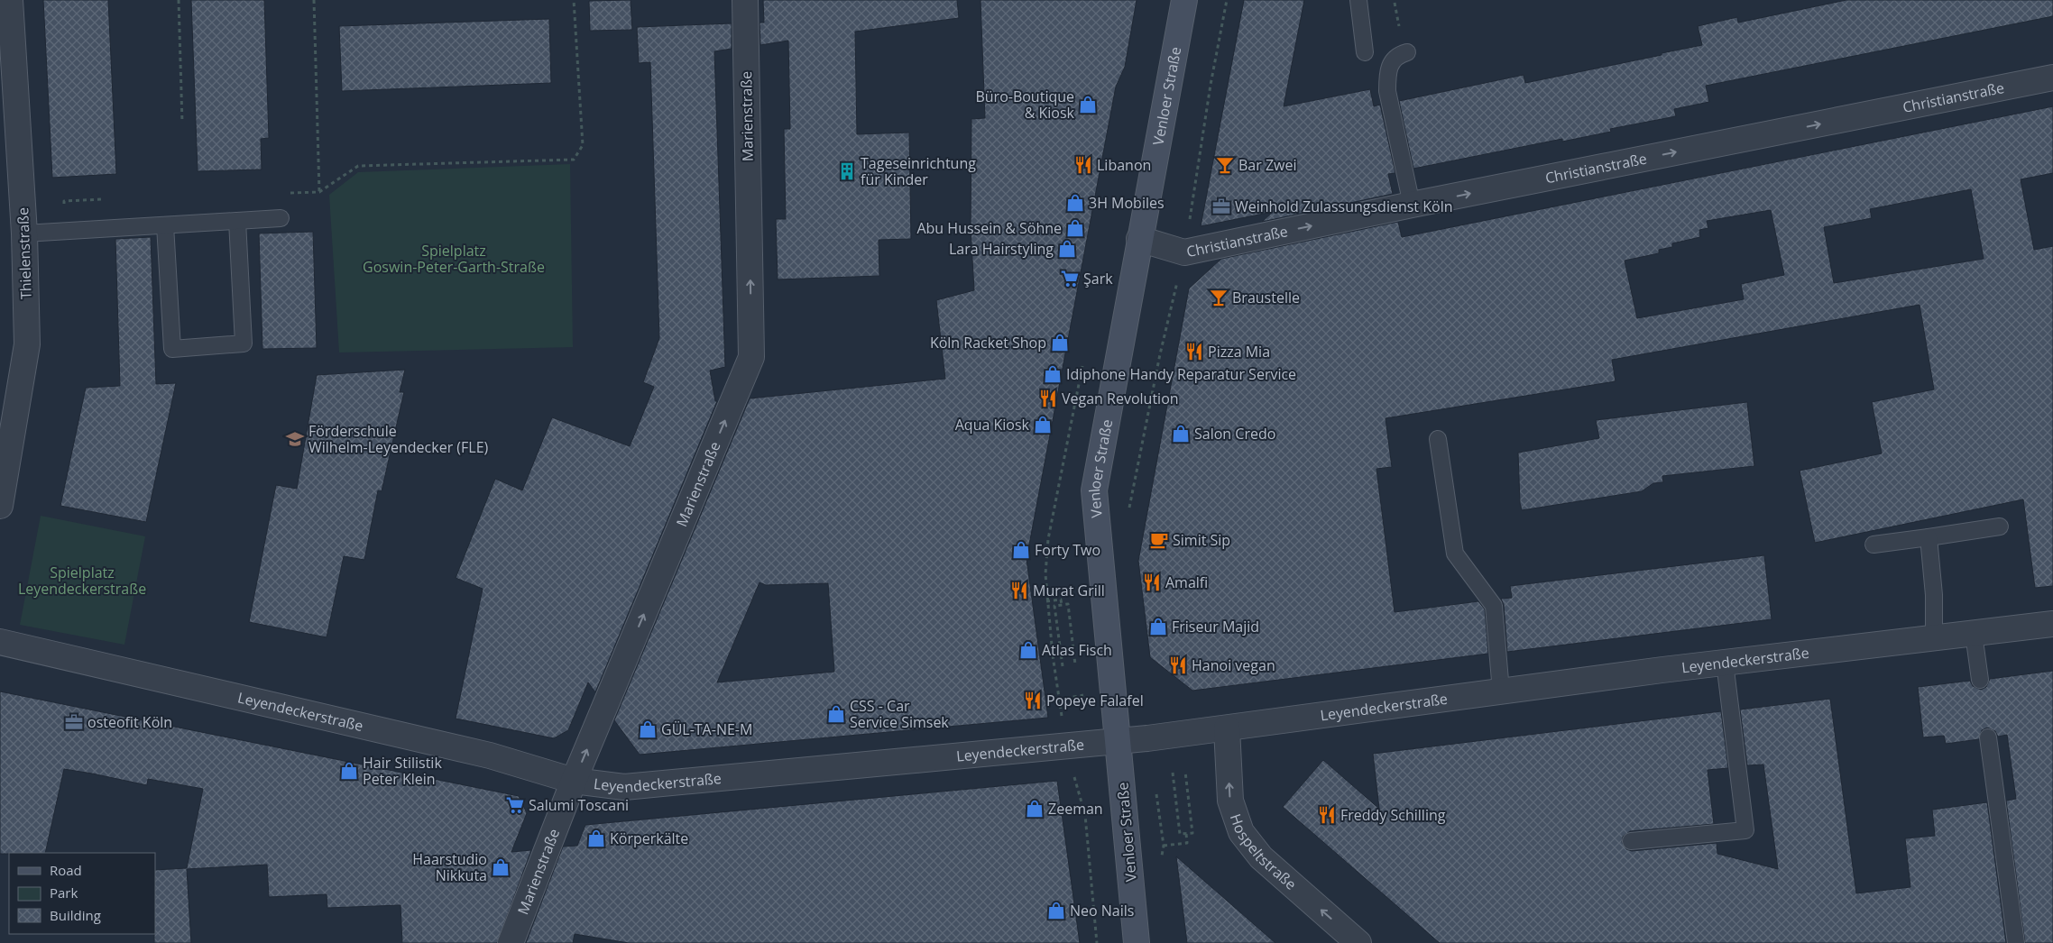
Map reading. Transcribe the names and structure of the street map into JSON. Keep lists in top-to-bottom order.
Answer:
{
  "streets": {
    "main road": ["Venloer Straße"],
    "street": [
      "Christianstraße",
      "Marienstraße",
      "Thielenstraße",
      "Leyendeckerstraße",
      "Hospeltstraße"
    ]
  },
  "crossings": [
    ["Venloer Straße", "Christianstraße"],
    ["Venloer Straße", "Leyendeckerstraße"],
    ["Marienstraße", "Leyendeckerstraße"],
    ["Leyendeckerstraße", "Hospeltstraße"]
  ],
  "one_way": ["Christianstraße", "Marienstraße", "Hospeltstraße"],
  "parks": ["Spielplatz Goswin-Peter-Garth-Straße", "Spielplatz Leyendeckerstraße"],
  "places": {
    "shop": [
      "Büro-Boutique & Kiosk",
      "3H Mobiles",
      "Abu Hussein & Söhne",
      "Lara Hairstyling",
      "Köln Racket Shop",
      "Idiphone Handy Reparatur Service",
      "Aqua Kiosk",
      "Salon Credo",
      "Forty Two",
      "Friseur Majid",
      "Atlas Fisch",
      "CSS - Car Service Simsek",
      "GÜL-TA-NE-M",
      "Hair Stilistik Peter Klein",
      "Zeeman",
      "Körperkälte",
      "Haarstudio Nikkuta",
      "Neo Nails"
    ],
    "restaurant": [
      "Libanon",
      "Pizza Mia",
      "Vegan Revolution",
      "Amalfi",
      "Murat Grill",
      "Hanoi vegan",
      "Popeye Falafel",
      "Freddy Schilling"
    ],
    "bar": ["Bar Zwei", "Braustelle"],
    "building": ["Tageseinrichtung für Kinder"],
    "office": ["Weinhold Zulassungsdienst Köln", "osteofit Köln"],
    "supermarket": ["Şark", "Salumi Toscani"],
    "school or university": ["Förderschule Wilhelm-Leyendecker (FLE)"],
    "cafe": ["Simit Sip"]
  },
  "legend": ["Road", "Park", "Building"]
}
